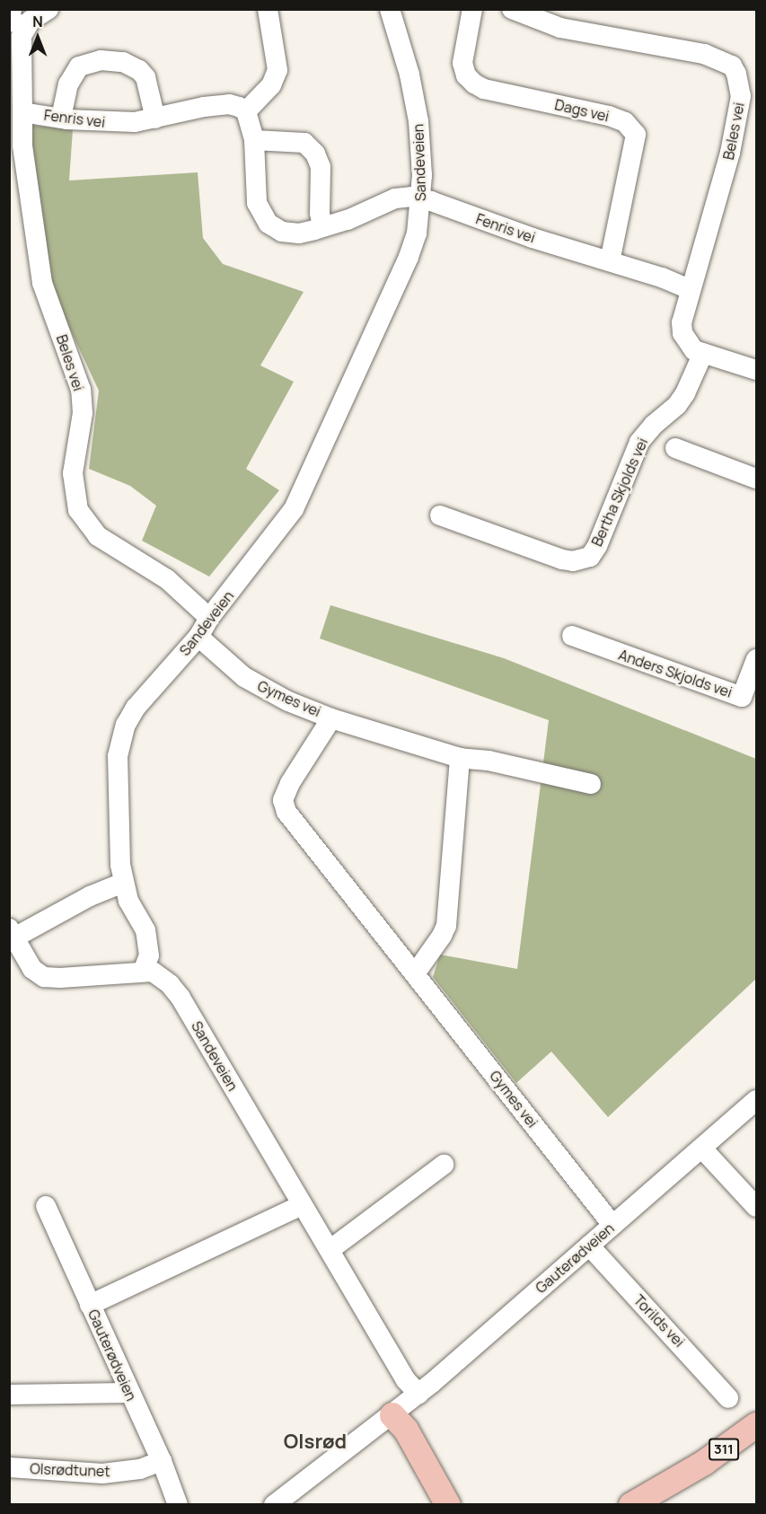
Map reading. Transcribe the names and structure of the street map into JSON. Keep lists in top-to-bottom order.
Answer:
{
  "streets": {
    "main road": ["311"],
    "street": [
      "Dags vei",
      "Fenris vei",
      "Beles vei",
      "Sandeveien",
      "Bertha Skjolds vei",
      "Anders Skjolds vei",
      "Gymes vei",
      "Gauterødveien",
      "Torilds vei",
      "Olsrødtunet"
    ]
  },
  "crossings": [
    ["Dags vei", "Fenris vei"],
    ["Fenris vei", "Beles vei"],
    ["Fenris vei", "Sandeveien"],
    ["Beles vei", "Sandeveien"],
    ["Beles vei", "Bertha Skjolds vei"],
    ["Sandeveien", "Gymes vei"],
    ["Sandeveien", "Gauterødveien"],
    ["Gymes vei", "Gauterødveien"],
    ["Gauterødveien", "Torilds vei"],
    ["Gauterødveien", "Olsrødtunet"]
  ],
  "districts": ["Olsrød"],
  "north": "top"
}
